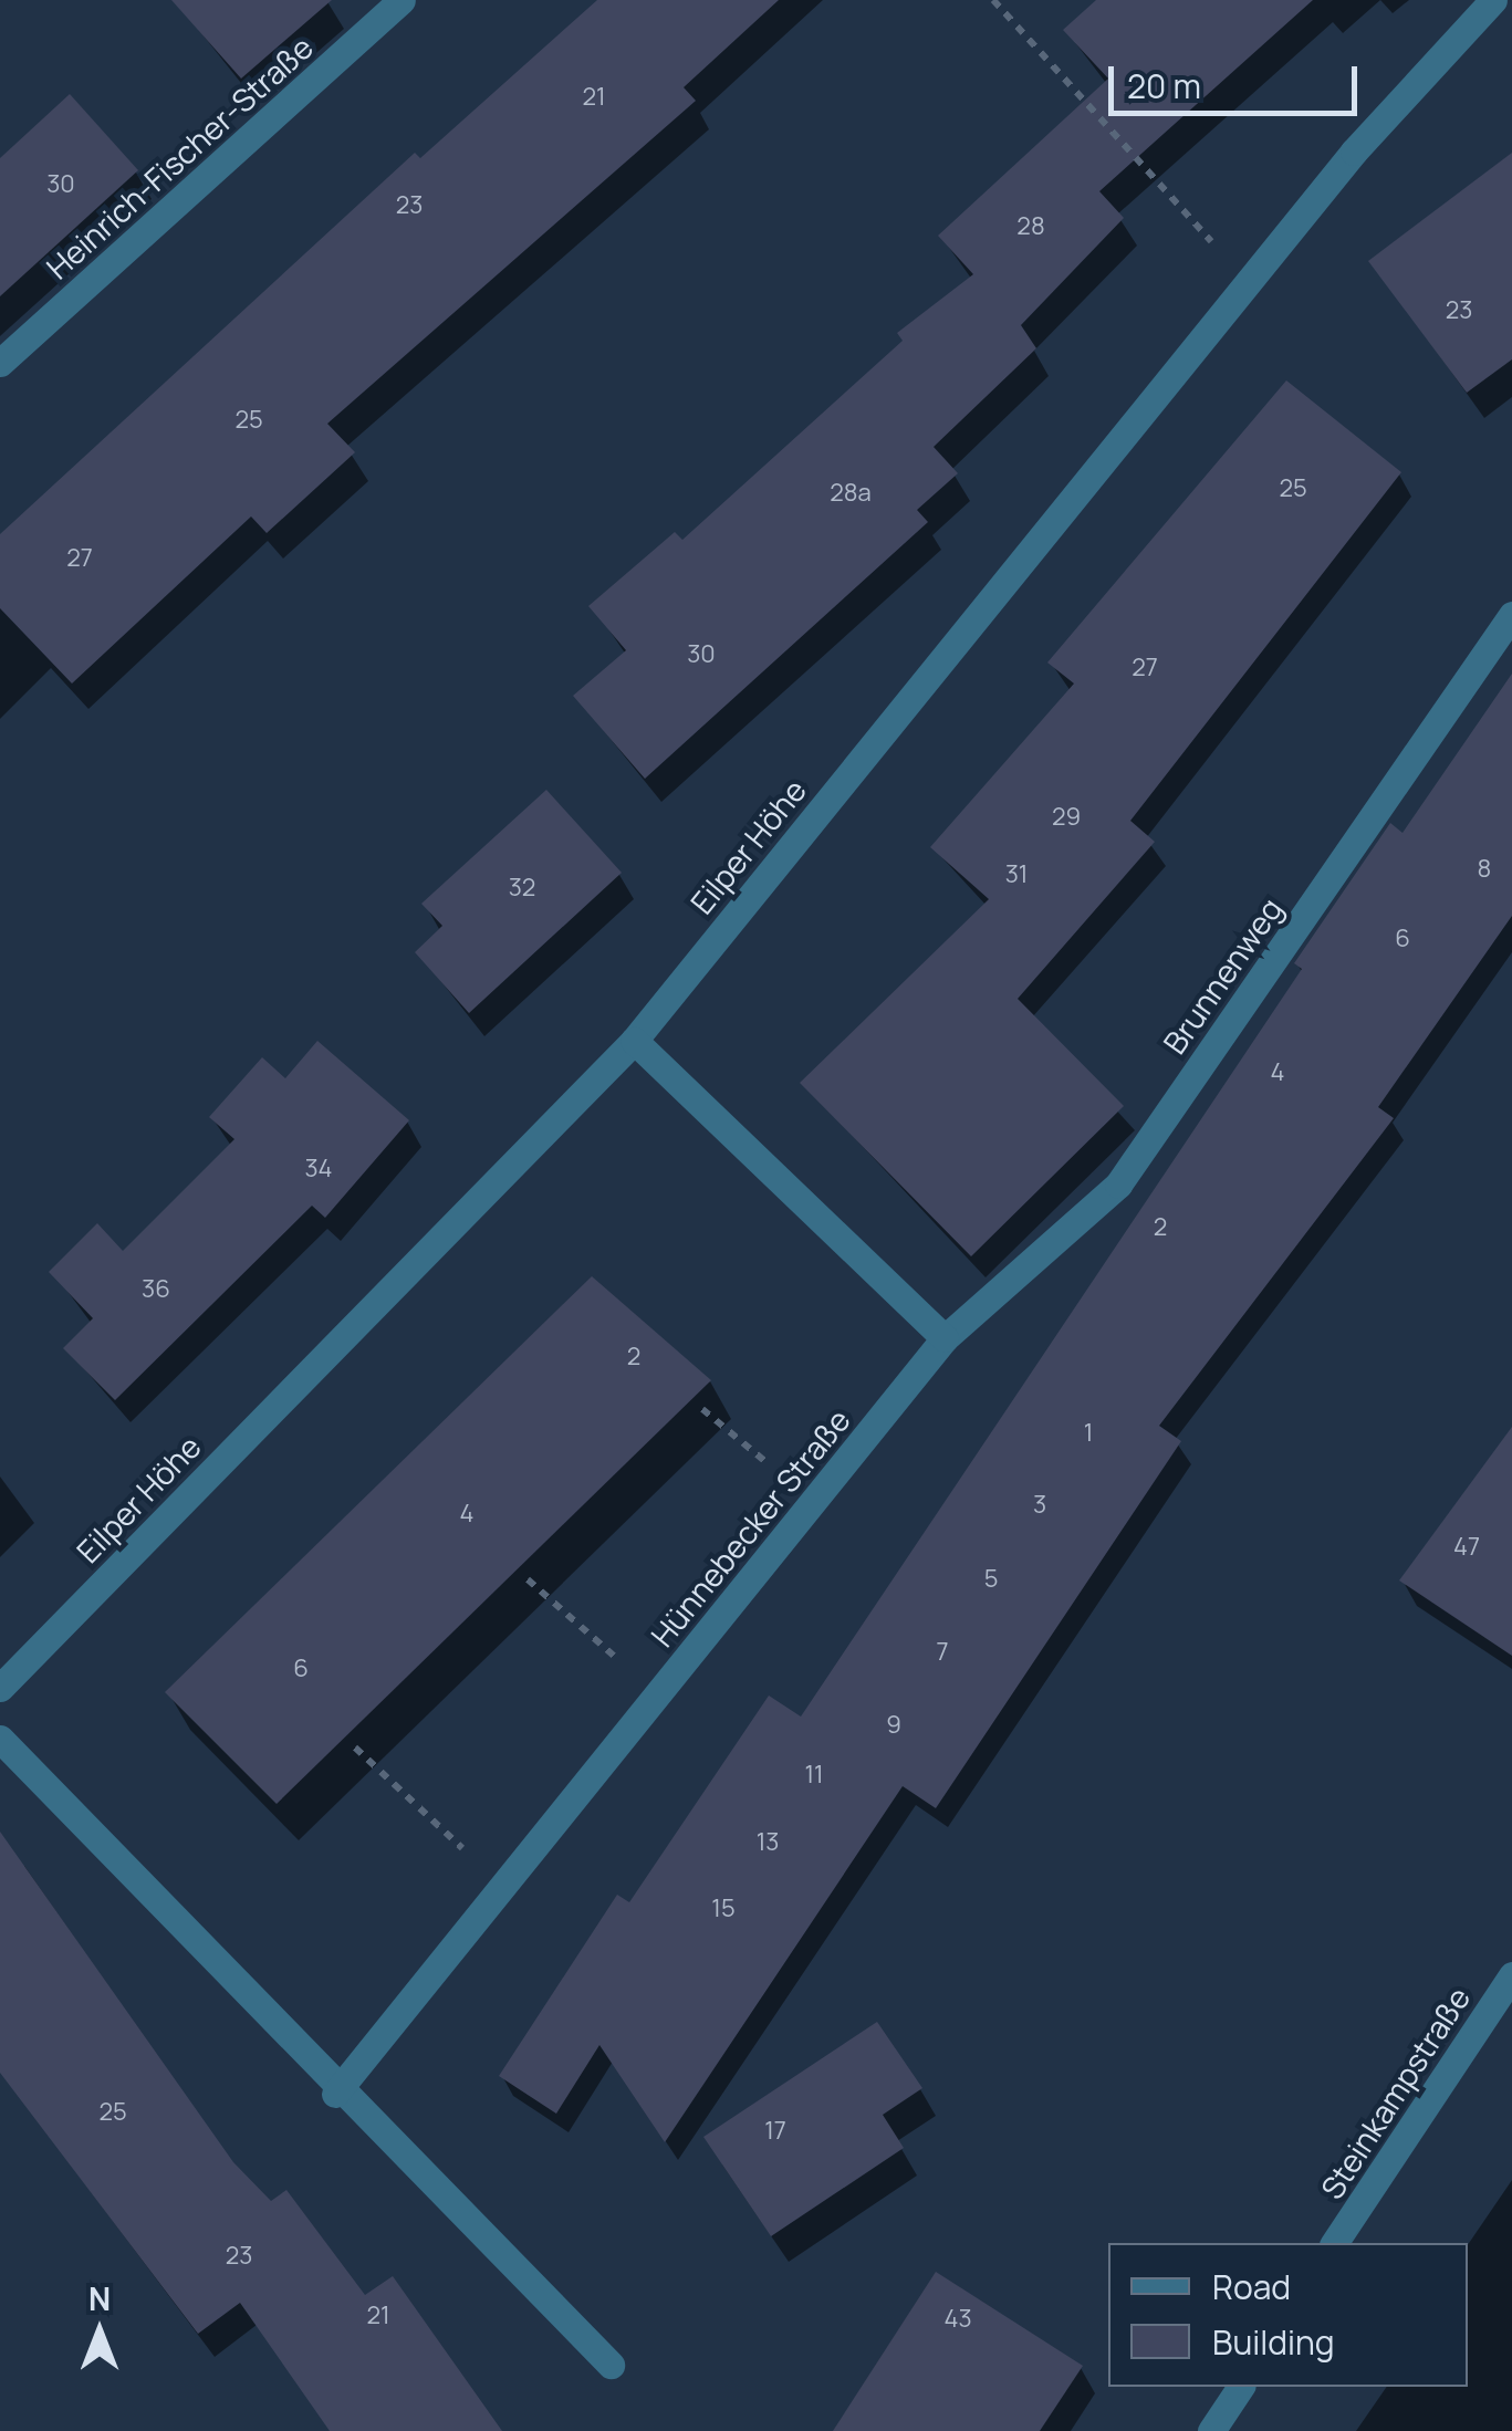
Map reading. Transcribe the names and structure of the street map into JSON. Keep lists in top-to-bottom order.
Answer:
{
  "streets": {
    "street": [
      "Heinrich-Fischer-Straße",
      "Eilper Höhe",
      "Brunnenweg",
      "Hünnebecker Straße",
      "Steinkampstraße"
    ]
  },
  "crossings": [
    ["Brunnenweg", "Hünnebecker Straße"]
  ],
  "house_numbers": [
    "21",
    "30",
    "23",
    "28",
    "23",
    "25",
    "25",
    "28a",
    "27",
    "30",
    "27",
    "29",
    "8",
    "31",
    "32",
    "6",
    "4",
    "34",
    "2",
    "36",
    "2",
    "1",
    "3",
    "4",
    "47",
    "5",
    "7",
    "6",
    "9",
    "11",
    "13",
    "15",
    "25",
    "17",
    "23",
    "21",
    "43"
  ],
  "legend": ["Road", "Building"],
  "scale_bar": "20 m",
  "north": "top"
}
